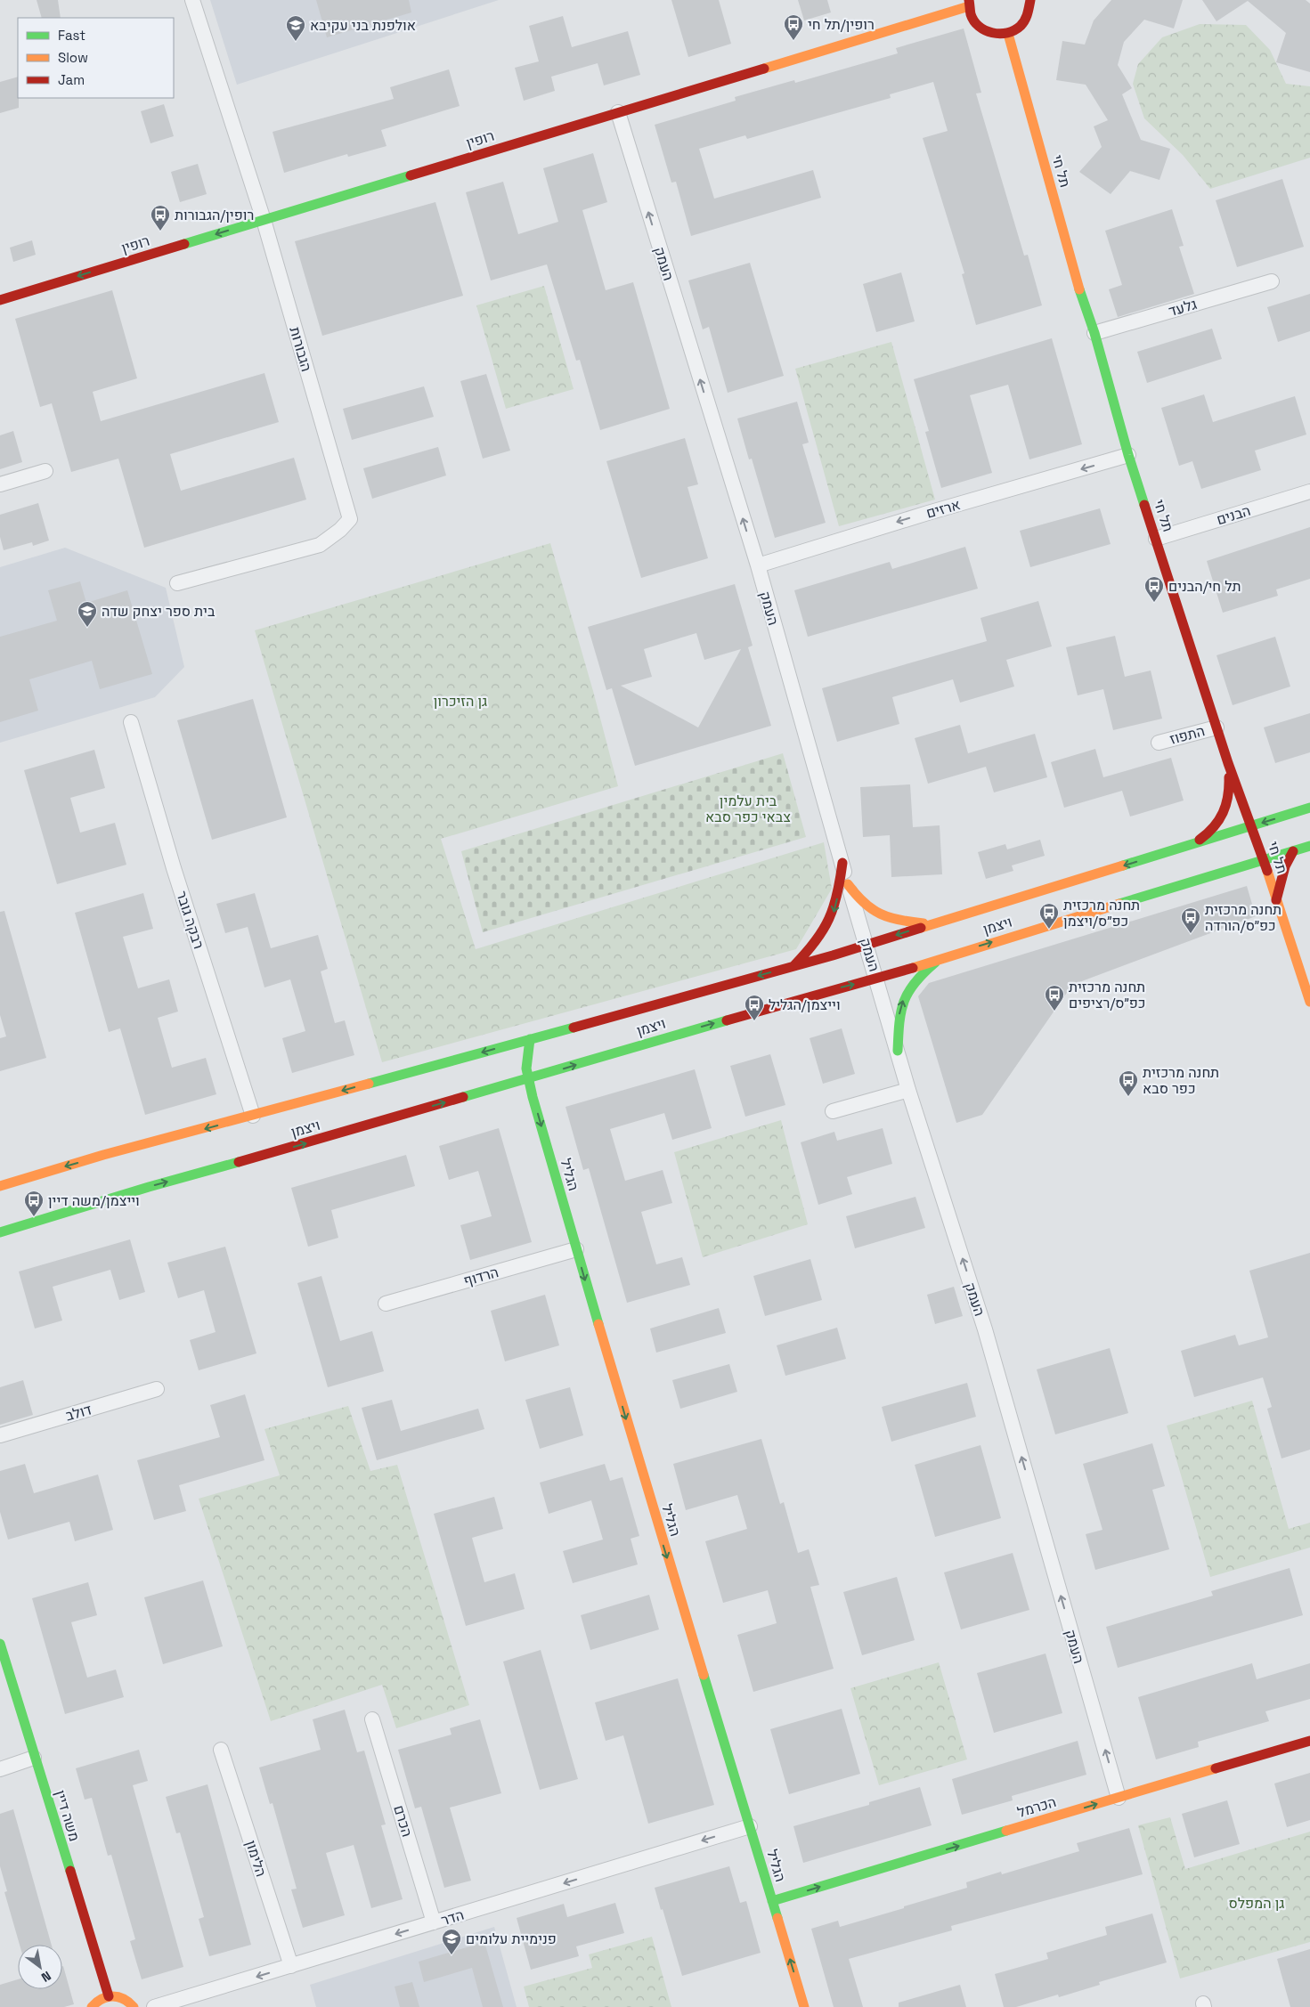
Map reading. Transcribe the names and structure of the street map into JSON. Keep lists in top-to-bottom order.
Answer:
{
  "streets": {
    "street": [
      "רופין",
      "תל חי",
      "העמק",
      "גלעד",
      "הגבורות",
      "ארזים",
      "הבנים",
      "התפוז",
      "רבקה גובר",
      "ויצמן",
      "הגליל",
      "הרדוף",
      "דולב",
      "הכרמל",
      "משה דיין",
      "הכרם",
      "הלימון",
      "הדר"
    ]
  },
  "crossings": [
    ["רופין", "העמק"],
    ["רופין", "הגבורות"],
    ["תל חי", "גלעד"],
    ["תל חי", "ארזים"],
    ["תל חי", "הבנים"],
    ["תל חי", "התפוז"],
    ["תל חי", "ויצמן"],
    ["העמק", "ארזים"],
    ["העמק", "ויצמן"],
    ["העמק", "הכרמל"],
    ["רבקה גובר", "ויצמן"],
    ["ויצמן", "הגליל"],
    ["הגליל", "הרדוף"],
    ["הגליל", "הכרמל"],
    ["הגליל", "הדר"],
    ["הכרם", "הדר"],
    ["הלימון", "הדר"]
  ],
  "one_way": [
    "העמק",
    "ארזים",
    "הכרמל",
    "הדר"
  ],
  "parks": ["גן הזיכרון", "בית עלמין צבאי כפר סבא", "גן המפלס"],
  "places": {
    "bus stop": [
      "רופין/תל חי",
      "רופין/הגבורות",
      "תל חי/הבנים",
      "תחנה מרכזית כפ״ס/ויצמן",
      "תחנה מרכזית כפ״ס/הורדה",
      "תחנה מרכזית כפ״ס/רציפים",
      "וייצמן/הגליל",
      "תחנה מרכזית כפר סבא",
      "וייצמן/משה דיין"
    ],
    "school or university": ["אולפנת בני עקיבא", "בית ספר יצחק שדה", "פנימיית עלומים"]
  },
  "legend": ["Fast", "Slow", "Jam"],
  "north": "bottom right"
}
